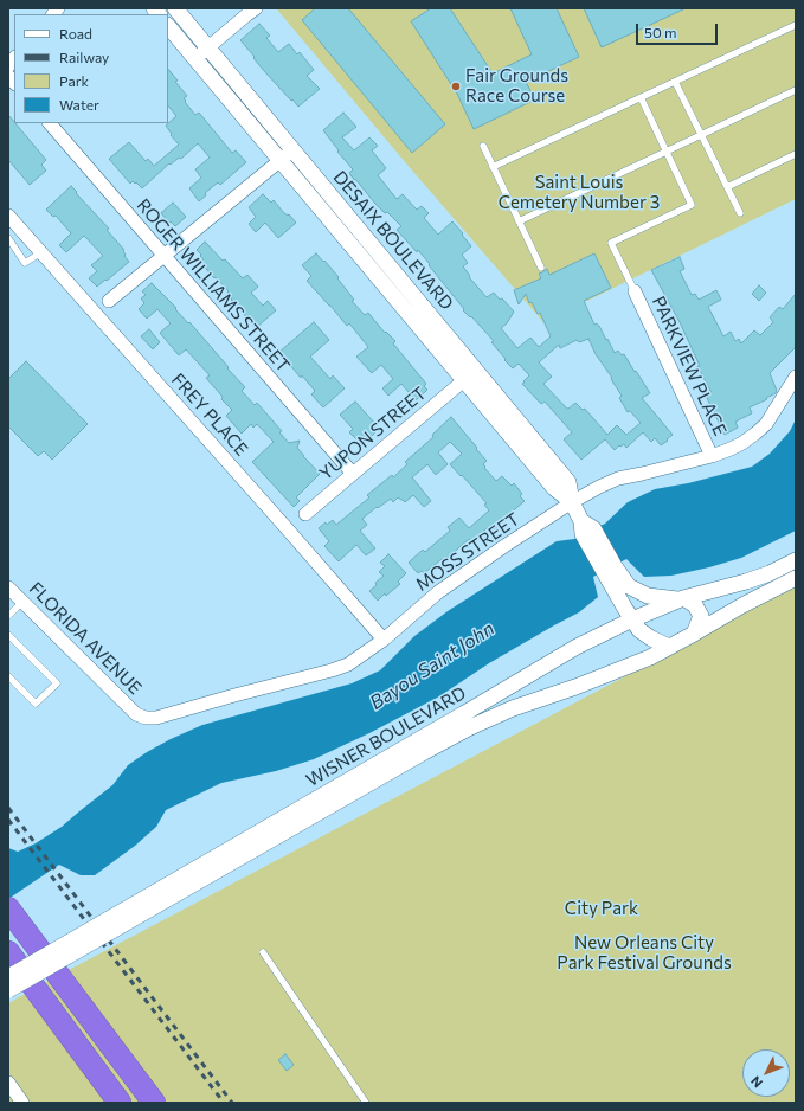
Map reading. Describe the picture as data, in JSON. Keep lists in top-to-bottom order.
{
  "streets": {
    "street": [
      "DESAIX BOULEVARD",
      "ROGER WILLIAMS STREET",
      "PARKVIEW PLACE",
      "FREY PLACE",
      "YUPON STREET",
      "MOSS STREET",
      "FLORIDA AVENUE",
      "WISNER BOULEVARD"
    ]
  },
  "crossings": [
    ["DESAIX BOULEVARD", "YUPON STREET"],
    ["DESAIX BOULEVARD", "MOSS STREET"],
    ["DESAIX BOULEVARD", "WISNER BOULEVARD"],
    ["ROGER WILLIAMS STREET", "YUPON STREET"],
    ["PARKVIEW PLACE", "MOSS STREET"],
    ["FREY PLACE", "MOSS STREET"],
    ["MOSS STREET", "FLORIDA AVENUE"]
  ],
  "water": ["Bayou Saint John"],
  "parks": ["Saint Louis Cemetery Number 3", "City Park", "New Orleans City Park Festival Grounds"],
  "places": ["Fair Grounds Race Course"],
  "legend": [
    "Road",
    "Railway",
    "Park",
    "Water"
  ],
  "scale_bar": "50 m",
  "north": "bottom left"
}
